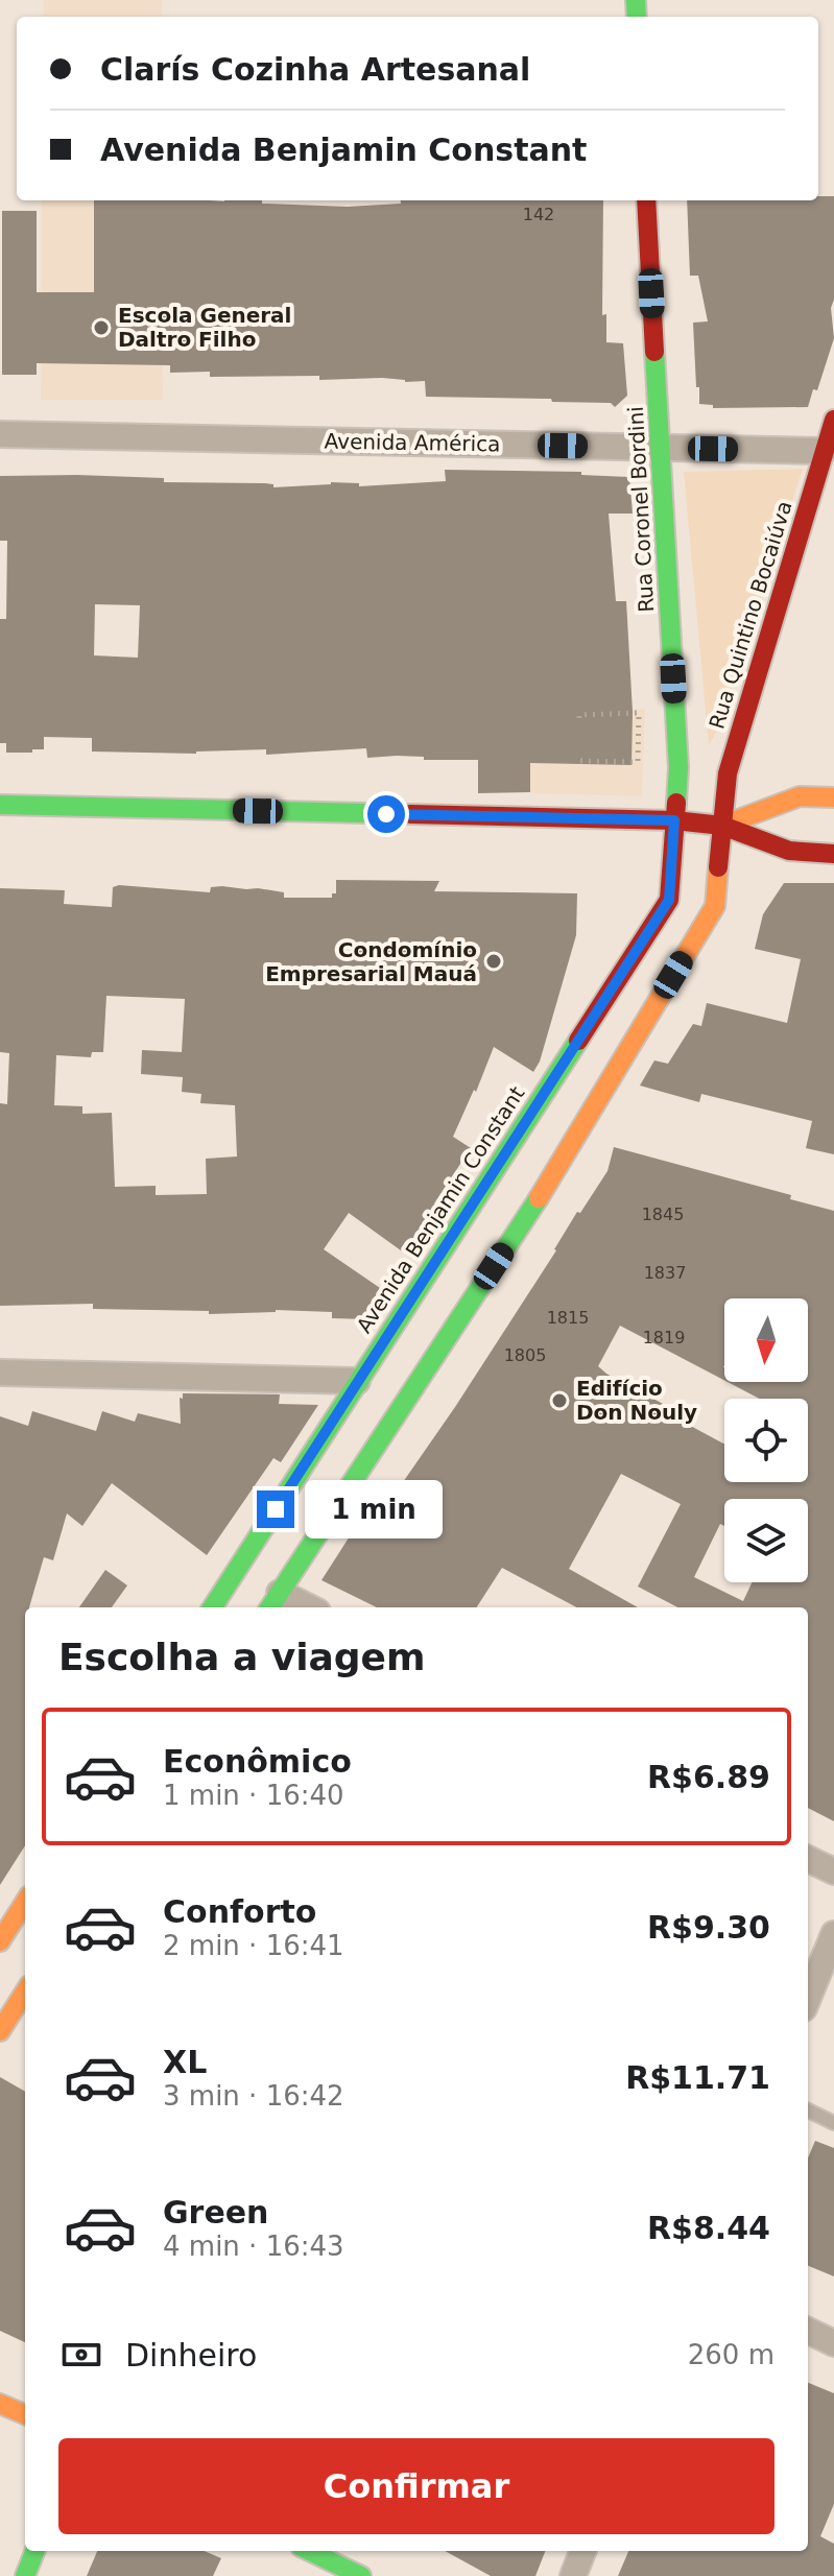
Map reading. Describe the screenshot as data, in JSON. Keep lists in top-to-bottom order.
{
  "streets": {
    "main road": ["Rua Coronel Bordini", "Rua Quintino Bocaiúva", "Avenida Benjamin Constant"],
    "street": ["Avenida América"]
  },
  "crossings": [
    ["Avenida América", "Rua Coronel Bordini"],
    ["Avenida América", "Rua Quintino Bocaiúva"],
    ["Rua Coronel Bordini", "Avenida Benjamin Constant"]
  ],
  "places": ["Escola General Daltro Filho", "Condomínio Empresarial Mauá", "Edifício Don Nouly"],
  "house_numbers": [
    "142",
    "1845",
    "1837",
    "1815",
    "1819",
    "1805"
  ],
  "north": "bottom",
  "page": {
    "banner": ["Clarís Cozinha Artesanal", "Avenida Benjamin Constant"],
    "bubble": "1 min",
    "heading": "Escolha a viagem",
    "list": [
      {
        "name": "Econômico",
        "note": "1 min · 16:40",
        "value": "R$6.89"
      },
      {
        "name": "Conforto",
        "note": "2 min · 16:41",
        "value": "R$9.30"
      },
      {
        "name": "XL",
        "note": "3 min · 16:42",
        "value": "R$11.71"
      },
      {
        "name": "Green",
        "note": "4 min · 16:43",
        "value": "R$8.44"
      }
    ],
    "pay": ["Dinheiro", "260 m"],
    "buttons": "Confirmar"
  }
}
